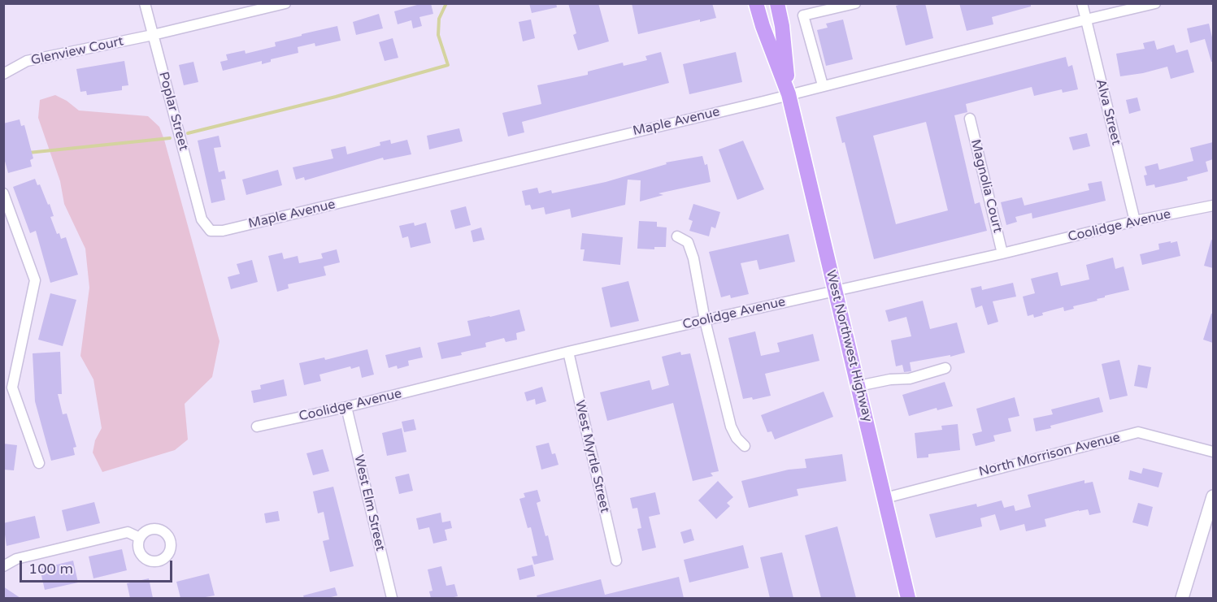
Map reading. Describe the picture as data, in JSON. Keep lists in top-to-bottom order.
{
  "streets": {
    "main road": ["West Northwest Highway"],
    "street": [
      "Glenview Court",
      "Poplar Street",
      "Alva Street",
      "Maple Avenue",
      "Magnolia Court",
      "Coolidge Avenue",
      "North Morrison Avenue",
      "West Myrtle Street",
      "West Elm Street"
    ]
  },
  "crossings": [
    ["Glenview Court", "Poplar Street"],
    ["Poplar Street", "Maple Avenue"],
    ["Alva Street", "Maple Avenue"],
    ["Alva Street", "Coolidge Avenue"],
    ["Maple Avenue", "West Northwest Highway"],
    ["Magnolia Court", "Coolidge Avenue"],
    ["Coolidge Avenue", "West Northwest Highway"],
    ["Coolidge Avenue", "West Myrtle Street"],
    ["Coolidge Avenue", "West Elm Street"],
    ["West Northwest Highway", "North Morrison Avenue"]
  ],
  "scale_bar": "100 m"
}
